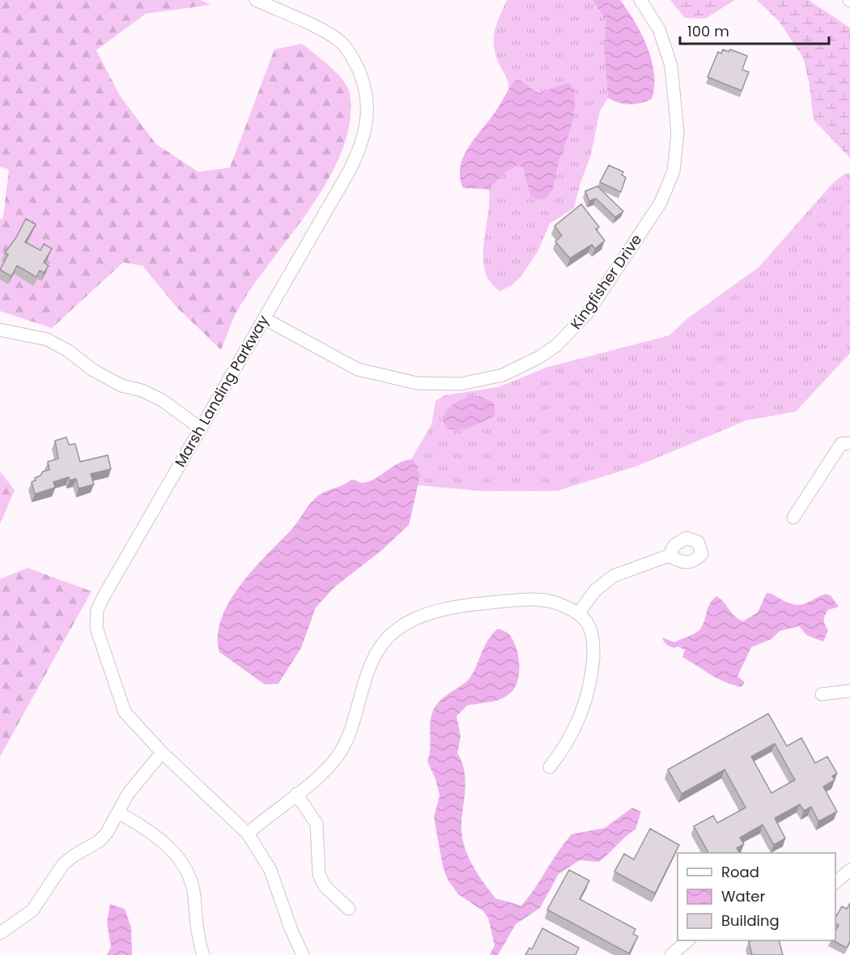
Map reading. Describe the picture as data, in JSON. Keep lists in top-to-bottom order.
{
  "streets": {
    "street": ["Kingfisher Drive", "Marsh Landing Parkway"]
  },
  "crossings": [
    ["Kingfisher Drive", "Marsh Landing Parkway"]
  ],
  "legend": ["Road", "Water", "Building"],
  "scale_bar": "100 m"
}
